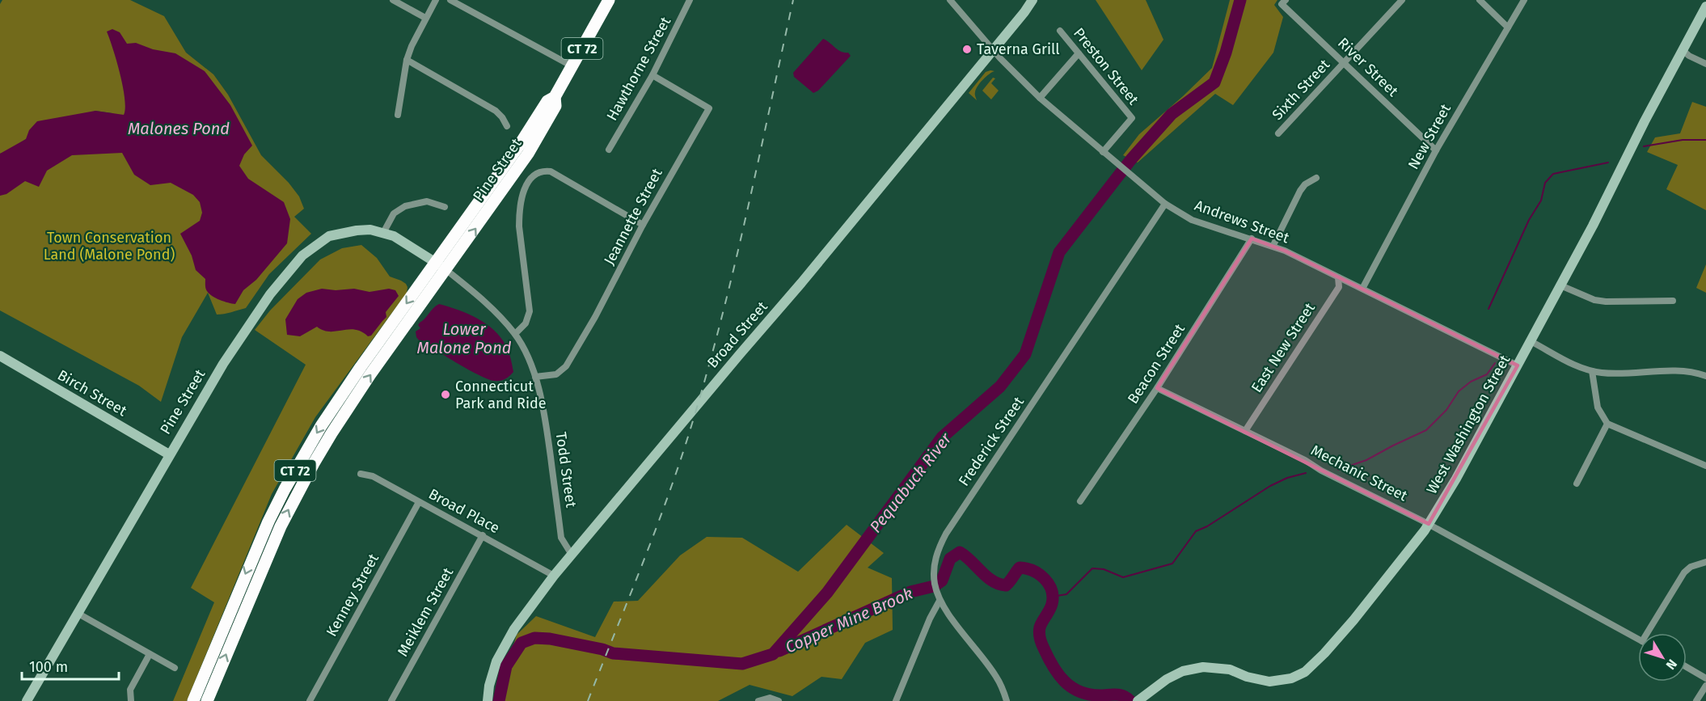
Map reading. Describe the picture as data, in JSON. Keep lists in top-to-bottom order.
{
  "streets": {
    "highway": ["CT 72", "Pine Street"],
    "main road": ["Broad Street", "Birch Street", "West Washington Street"],
    "street": [
      "Preston Street",
      "River Street",
      "Hawthorne Street",
      "Sixth Street",
      "New Street",
      "Jeannette Street",
      "Andrews Street",
      "East New Street",
      "Beacon Street",
      "Frederick Street",
      "Todd Street",
      "Mechanic Street",
      "Broad Place",
      "Kenney Street",
      "Meiklem Street"
    ]
  },
  "crossings": [
    ["CT 72", "Pine Street"],
    ["CT 72", "Todd Street"],
    ["Preston Street", "Andrews Street"],
    ["River Street", "Sixth Street"],
    ["River Street", "New Street"],
    ["Hawthorne Street", "Jeannette Street"],
    ["New Street", "Andrews Street"],
    ["Pine Street", "Birch Street"],
    ["Pine Street", "Todd Street"],
    ["Jeannette Street", "Todd Street"],
    ["Andrews Street", "Broad Street"],
    ["Andrews Street", "East New Street"],
    ["Andrews Street", "Beacon Street"],
    ["Andrews Street", "West Washington Street"],
    ["Andrews Street", "Frederick Street"],
    ["Broad Street", "Todd Street"],
    ["Broad Street", "Broad Place"],
    ["East New Street", "Mechanic Street"],
    ["Beacon Street", "Mechanic Street"],
    ["West Washington Street", "Mechanic Street"],
    ["Broad Place", "Kenney Street"],
    ["Broad Place", "Meiklem Street"]
  ],
  "water": [
    "Malones Pond",
    "Lower Malone Pond",
    "Pequabuck River",
    "Copper Mine Brook"
  ],
  "parks": ["Town Conservation Land (Malone Pond)"],
  "places": ["Taverna Grill", "Connecticut Park and Ride"],
  "scale_bar": "100 m",
  "north": "bottom right"
}
